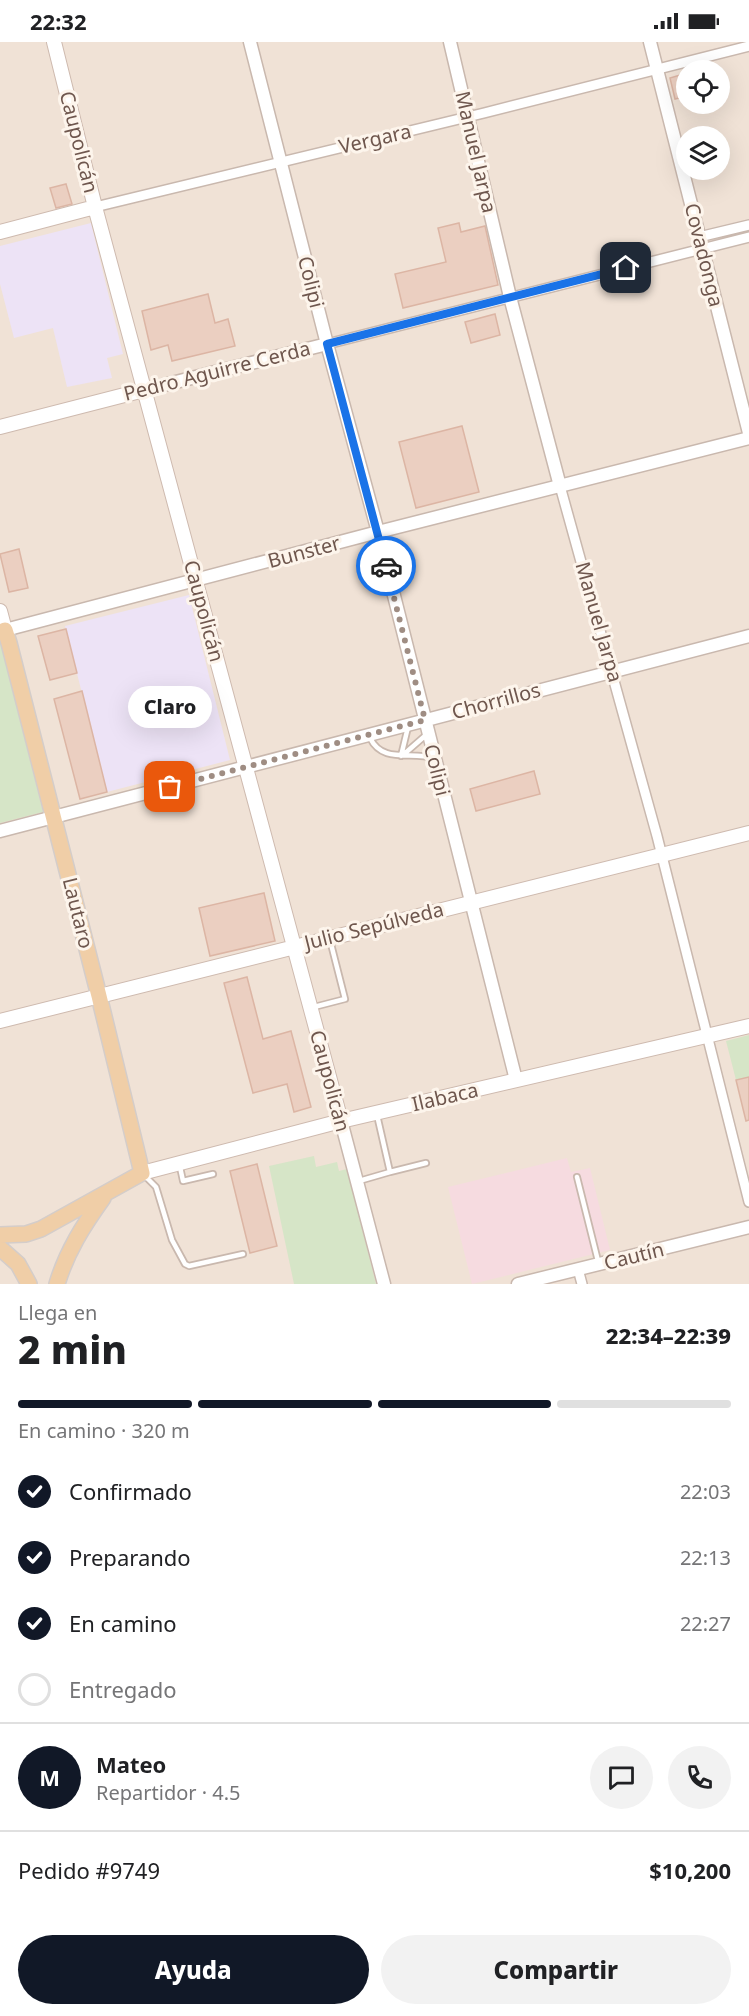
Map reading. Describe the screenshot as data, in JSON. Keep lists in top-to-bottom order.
{
  "streets": {
    "main road": [
      "Vergara",
      "Caupolicán",
      "Pedro Aguirre Cerda",
      "Lautaro",
      "Julio Sepúlveda",
      "Ilabaca"
    ],
    "street": [
      "Manuel Jarpa",
      "Covadonga",
      "Colipi",
      "Bunster",
      "Chorrillos",
      "Cautín"
    ]
  },
  "crossings": [
    ["Vergara", "Caupolicán"],
    ["Vergara", "Manuel Jarpa"],
    ["Vergara", "Covadonga"],
    ["Vergara", "Colipi"],
    ["Caupolicán", "Pedro Aguirre Cerda"],
    ["Caupolicán", "Bunster"],
    ["Caupolicán", "Chorrillos"],
    ["Caupolicán", "Julio Sepúlveda"],
    ["Caupolicán", "Ilabaca"],
    ["Manuel Jarpa", "Pedro Aguirre Cerda"],
    ["Manuel Jarpa", "Bunster"],
    ["Manuel Jarpa", "Chorrillos"],
    ["Manuel Jarpa", "Julio Sepúlveda"],
    ["Manuel Jarpa", "Ilabaca"],
    ["Covadonga", "Pedro Aguirre Cerda"],
    ["Colipi", "Pedro Aguirre Cerda"],
    ["Colipi", "Bunster"],
    ["Colipi", "Chorrillos"],
    ["Colipi", "Julio Sepúlveda"],
    ["Colipi", "Ilabaca"],
    ["Bunster", "Lautaro"],
    ["Chorrillos", "Lautaro"],
    ["Lautaro", "Julio Sepúlveda"],
    ["Lautaro", "Ilabaca"]
  ],
  "places": ["Claro"],
  "page": {
    "status": "22:32",
    "bubble": "Claro",
    "heading": ["2 min", "Llega en", "22:34–22:39"],
    "panel": [
      "Mateo",
      "Repartidor · 4.5",
      "Pedido #9749",
      "$10,200"
    ],
    "bar": "En camino · 320 m",
    "list": [
      ["Confirmado", "22:03"],
      ["Preparando", "22:13"],
      ["En camino", "22:27"],
      "Entregado"
    ],
    "round": "M",
    "buttons": ["Ayuda", "Compartir"]
  }
}
